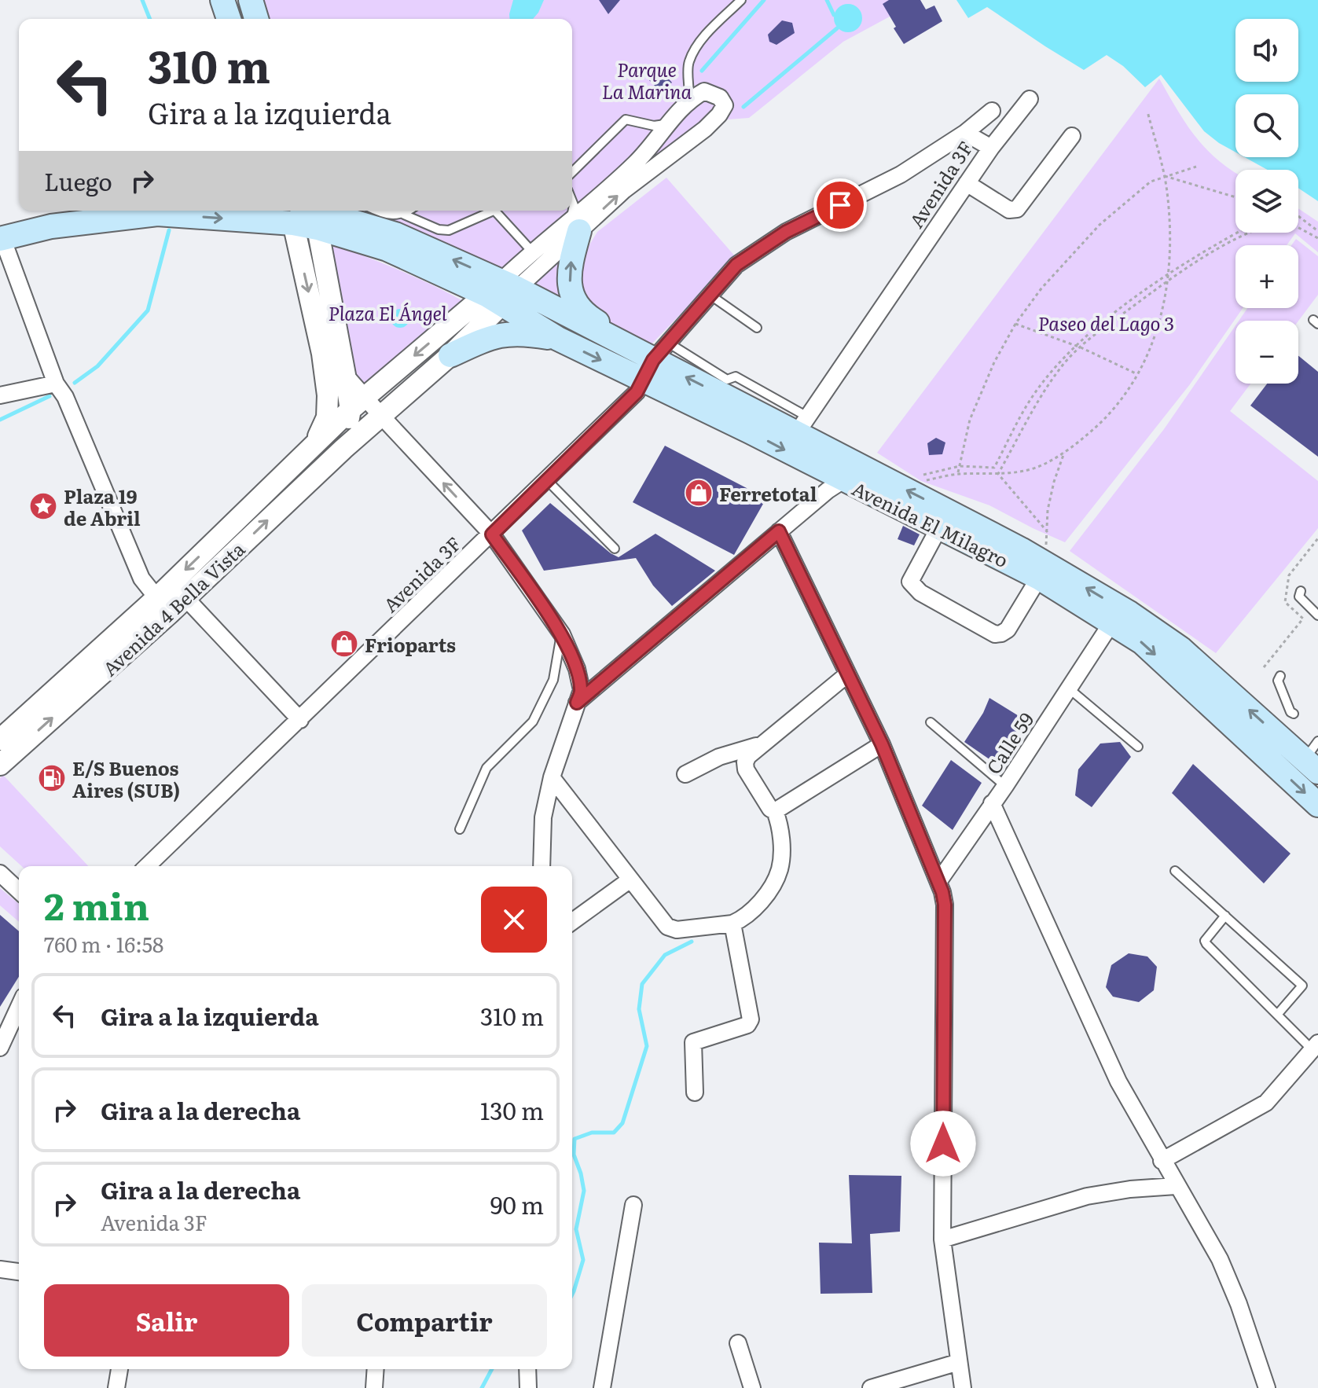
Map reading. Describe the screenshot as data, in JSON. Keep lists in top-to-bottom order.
{
  "streets": {
    "main road": ["Avenida El Milagro"],
    "street": ["Avenida 3F", "Avenida 4 Bella Vista", "Calle 59"]
  },
  "crossings": [
    ["Avenida 3F", "Avenida El Milagro"],
    ["Avenida El Milagro", "Avenida 4 Bella Vista"],
    ["Avenida El Milagro", "Calle 59"]
  ],
  "parks": ["Parque La Marina", "Plaza El Ángel", "Paseo del Lago 3"],
  "places": {
    "shop": ["Ferretotal", "Frioparts"],
    "place": ["Plaza 19 de Abril"],
    "fuel station": ["E/S Buenos Aires (SUB)"]
  },
  "page": {
    "map_buttons": ["+", "−"],
    "turn": ["310 m", "Gira a la izquierda"],
    "then": "Luego",
    "heading": ["2 min", "760 m · 16:58"],
    "list": [
      {
        "name": "Gira a la izquierda",
        "value": "310 m"
      },
      {
        "name": "Gira a la derecha",
        "value": "130 m"
      },
      {
        "name": "Gira a la derecha",
        "note": "Avenida 3F",
        "value": "90 m"
      }
    ],
    "buttons": ["Salir", "Compartir"]
  }
}
